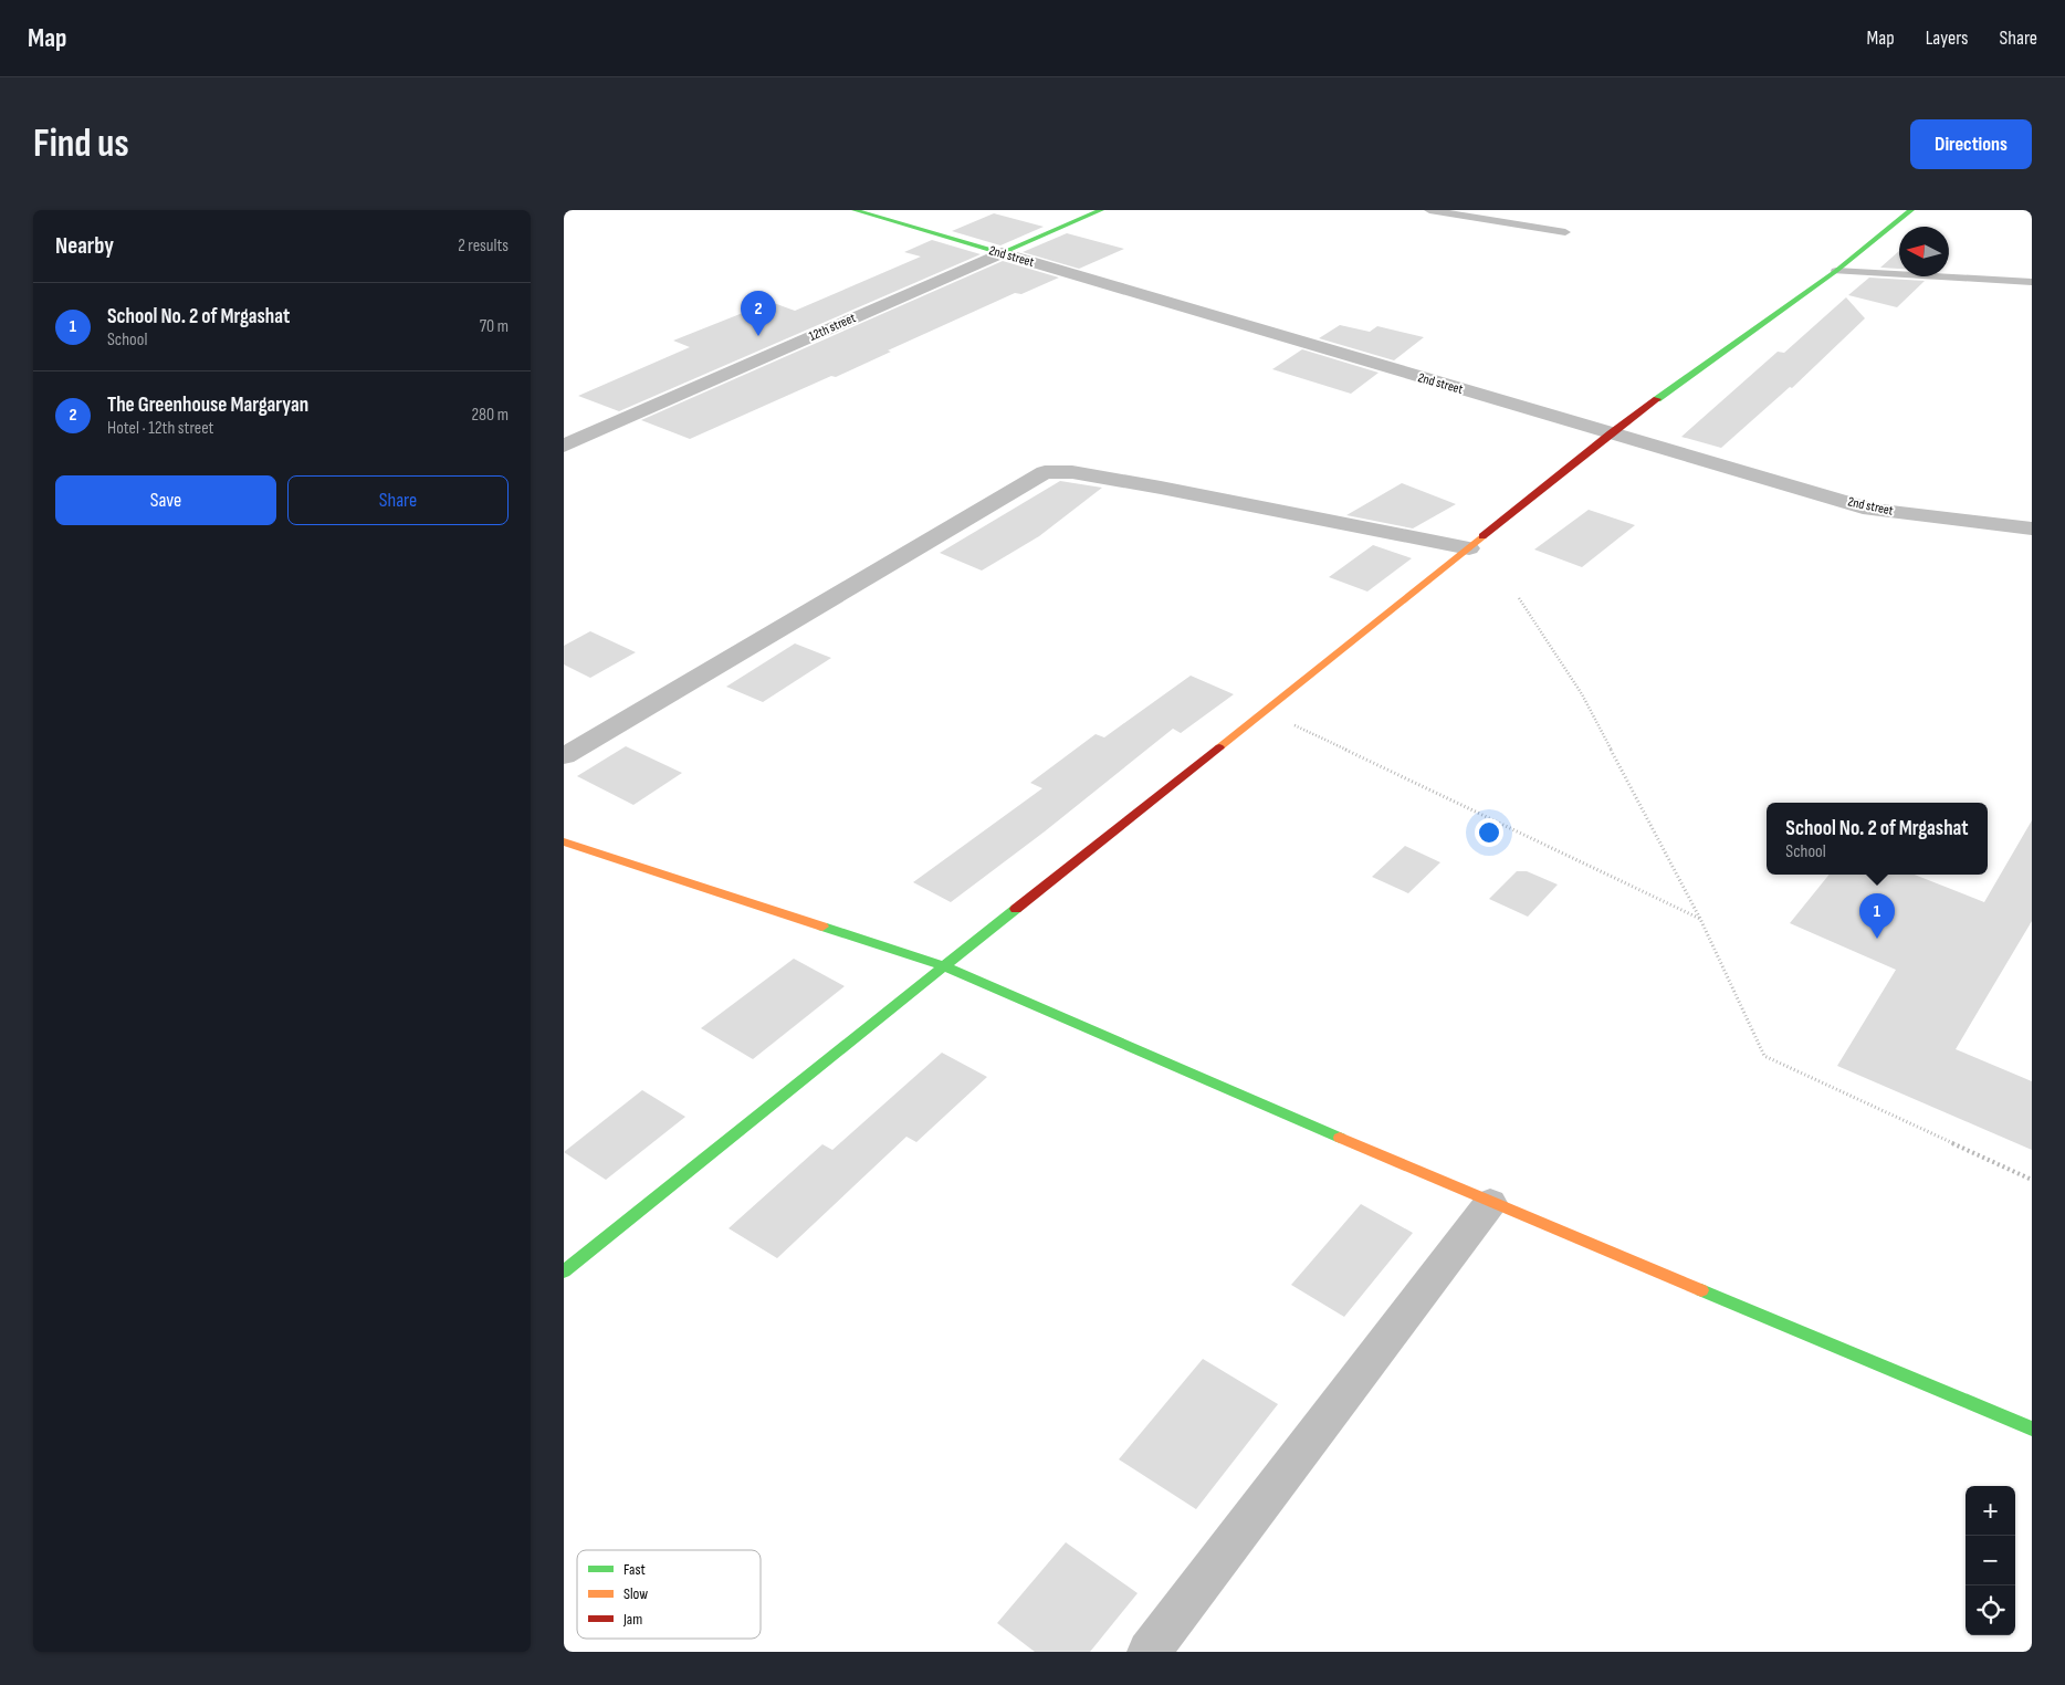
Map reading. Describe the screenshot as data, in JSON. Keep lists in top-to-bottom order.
{
  "streets": {
    "street": ["2nd street", "12th street"]
  },
  "crossings": [
    ["2nd street", "12th street"]
  ],
  "legend": ["Fast", "Slow", "Jam"],
  "north": "left",
  "page": {
    "header": "Map",
    "nav": ["Map", "Layers", "Share"],
    "buttons": [
      "Directions",
      ["Save", "Share"]
    ],
    "title": "Find us",
    "heading": ["Nearby", "2 results"],
    "list": [
      {
        "mark": "1",
        "name": "School No. 2 of Mrgashat",
        "note": "School",
        "value": "70 m"
      },
      {
        "mark": "2",
        "name": "The Greenhouse Margaryan",
        "note": "Hotel · 12th street",
        "value": "280 m"
      }
    ],
    "pins": ["2", "1"],
    "popup": ["School No. 2 of Mrgashat", "School"],
    "map_buttons": ["+", "−"]
  }
}
